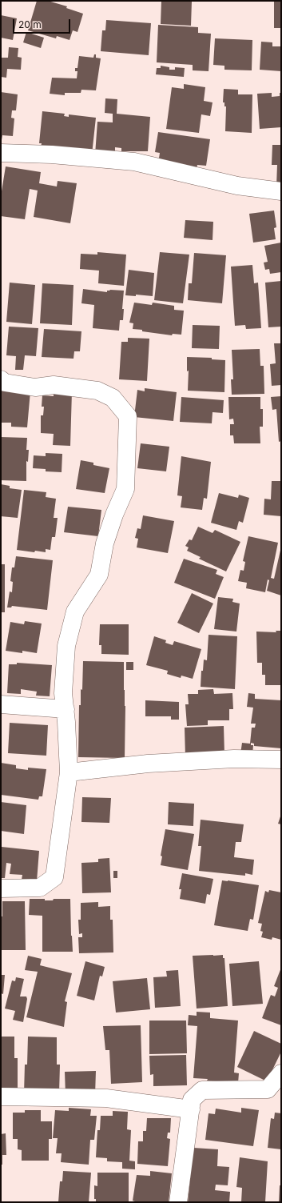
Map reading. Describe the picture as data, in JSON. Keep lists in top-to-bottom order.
{
  "scale_bar": "20 m"
}
